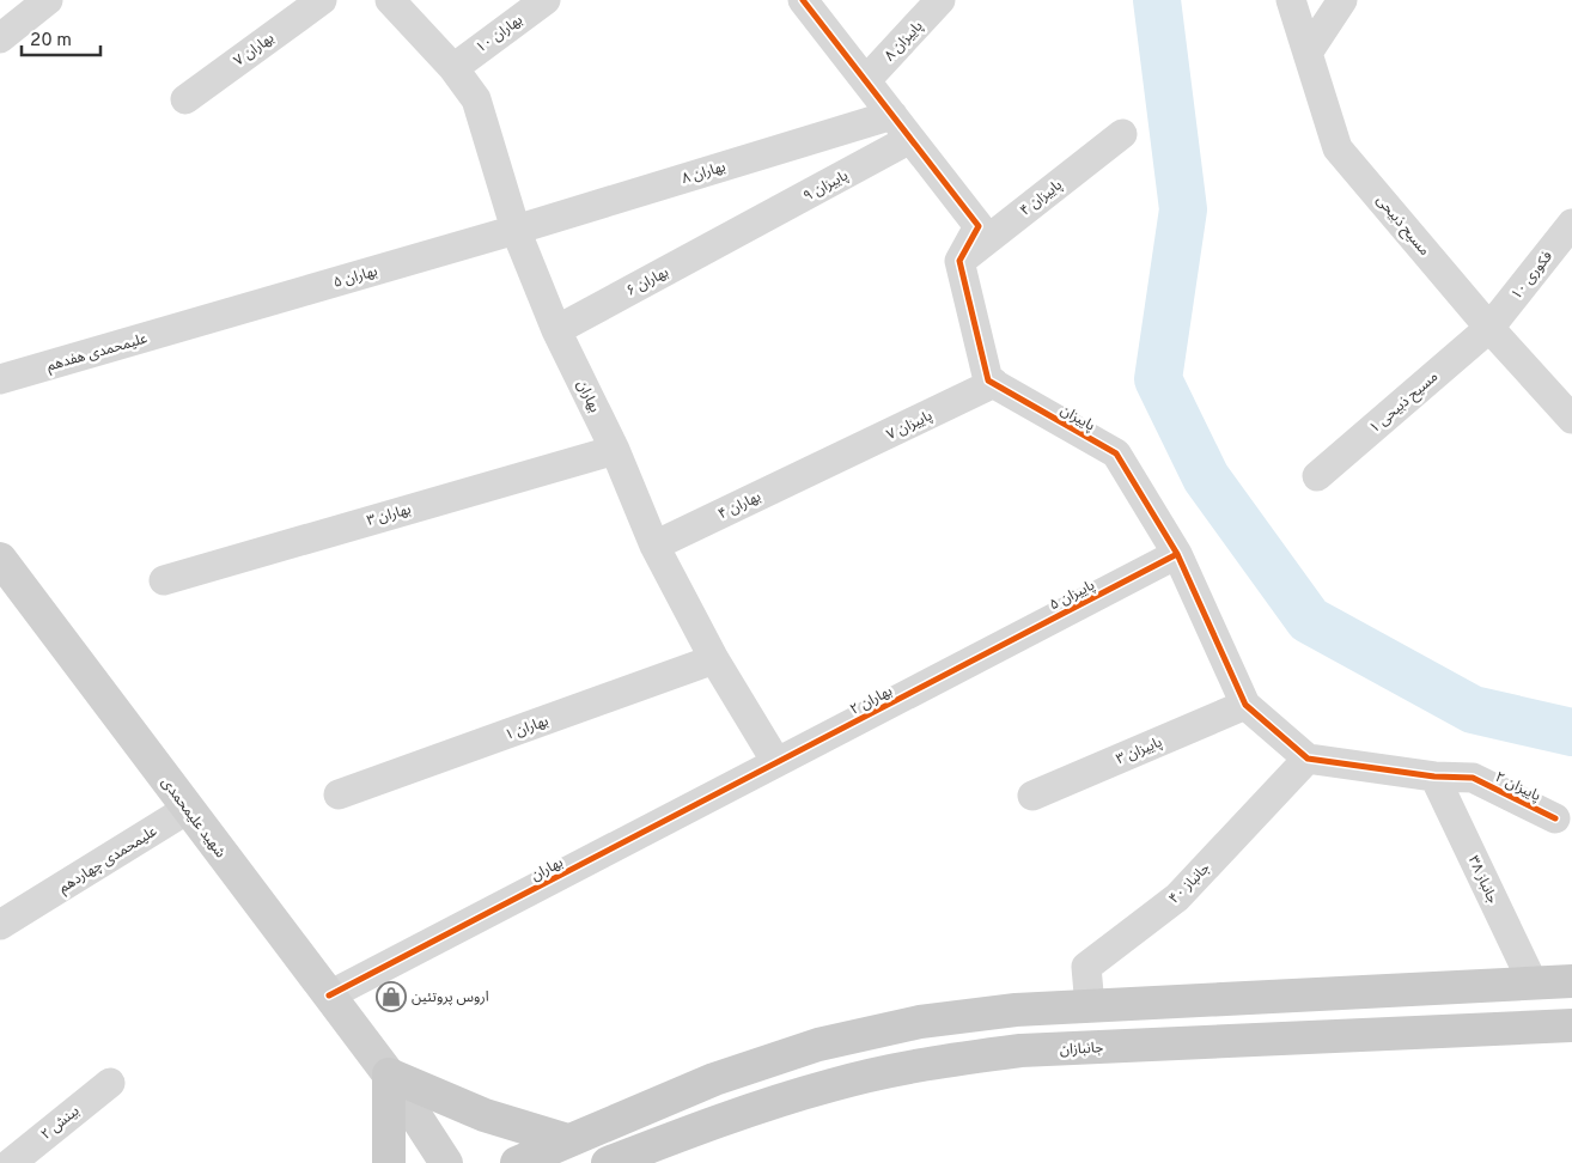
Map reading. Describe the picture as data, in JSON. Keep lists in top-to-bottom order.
{
  "streets": {
    "main road": ["شهید علیمحمدی", "جانبازان"],
    "street": [
      "۱۰ بهاران",
      "۸ پاییزان",
      "۷ بهاران",
      "۸ بهاران",
      "۹ پاییزان",
      "۴ پاییزان",
      "مسیح ذبیحی",
      "فکوری ۱۰",
      "۵ بهاران",
      "۶ بهاران",
      "علیمحمدی هفدهم",
      "بهاران",
      "۱ مسیح ذبیحی",
      "پاییزان",
      "۷ پاییزان",
      "۴ بهاران",
      "۳ بهاران",
      "۵ پاییزان",
      "۲ بهاران",
      "۱ بهاران",
      "پاییزان ۳",
      "۲ پاییزان",
      "علیمحمدی چهاردهم",
      "۳۸ جانباز",
      "جانباز ۴۰",
      "۲ بینش"
    ]
  },
  "crossings": [
    ["۱۰ بهاران", "بهاران"],
    ["۸ بهاران", "۹ پاییزان"],
    ["۸ بهاران", "۵ بهاران"],
    ["۸ بهاران", "بهاران"],
    ["۹ پاییزان", "۶ بهاران"],
    ["مسیح ذبیحی", "فکوری ۱۰"],
    ["مسیح ذبیحی", "۱ مسیح ذبیحی"],
    ["فکوری ۱۰", "۱ مسیح ذبیحی"],
    ["۵ بهاران", "علیمحمدی هفدهم"],
    ["۵ بهاران", "بهاران"],
    ["۶ بهاران", "بهاران"],
    ["بهاران", "۴ بهاران"],
    ["بهاران", "۳ بهاران"],
    ["بهاران", "۲ بهاران"],
    ["بهاران", "۱ بهاران"],
    ["بهاران", "شهید علیمحمدی"],
    ["پاییزان", "۷ پاییزان"],
    ["پاییزان", "۵ پاییزان"],
    ["پاییزان", "پاییزان ۳"],
    ["پاییزان", "جانباز ۴۰"],
    ["۷ پاییزان", "۴ بهاران"],
    ["۵ پاییزان", "۲ بهاران"],
    ["۲ پاییزان", "۳۸ جانباز"],
    ["شهید علیمحمدی", "علیمحمدی چهاردهم"]
  ],
  "places": {
    "shop": ["اروس پروتئین"]
  },
  "scale_bar": "20 m"
}
